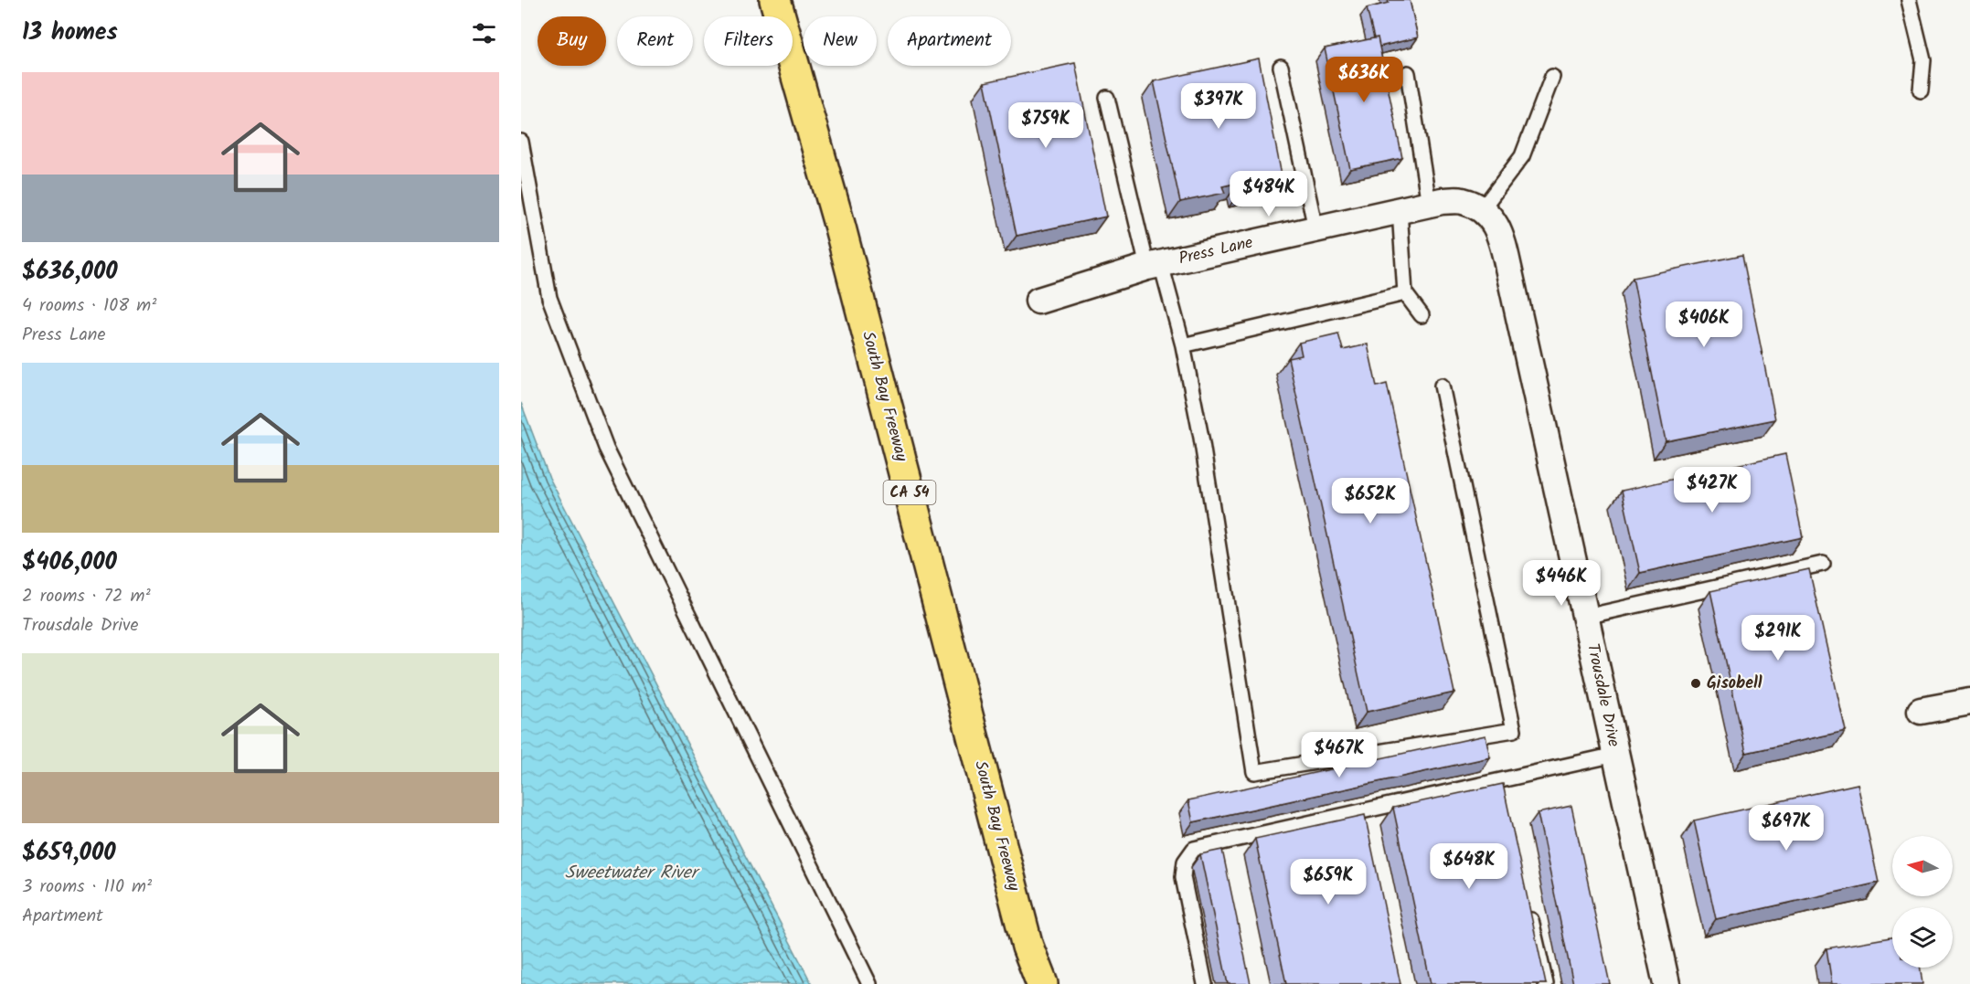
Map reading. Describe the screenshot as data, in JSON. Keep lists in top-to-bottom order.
{
  "streets": {
    "highway": ["South Bay Freeway", "CA 54"],
    "street": ["Press Lane", "Trousdale Drive"]
  },
  "crossings": [
    ["Press Lane", "Trousdale Drive"]
  ],
  "water": ["Sweetwater River"],
  "places": ["Gisobell"],
  "north": "left",
  "page": {
    "heading": "13 homes",
    "chip": [
      "Buy",
      "Rent",
      "Filters",
      "New",
      "Apartment"
    ],
    "price": [
      "$636K",
      "$397K",
      "$759K",
      "$484K",
      "$406K",
      "$427K",
      "$652K",
      "$446K",
      "$291K",
      "$467K",
      "$697K",
      "$648K",
      "$659K"
    ],
    "list": [
      {
        "name": "$636,000",
        "note": "4 rooms · 108 m² · Press Lane"
      },
      {
        "name": "$406,000",
        "note": "2 rooms · 72 m² · Trousdale Drive"
      },
      {
        "name": "$659,000",
        "note": "3 rooms · 110 m² · Apartment"
      }
    ]
  }
}
